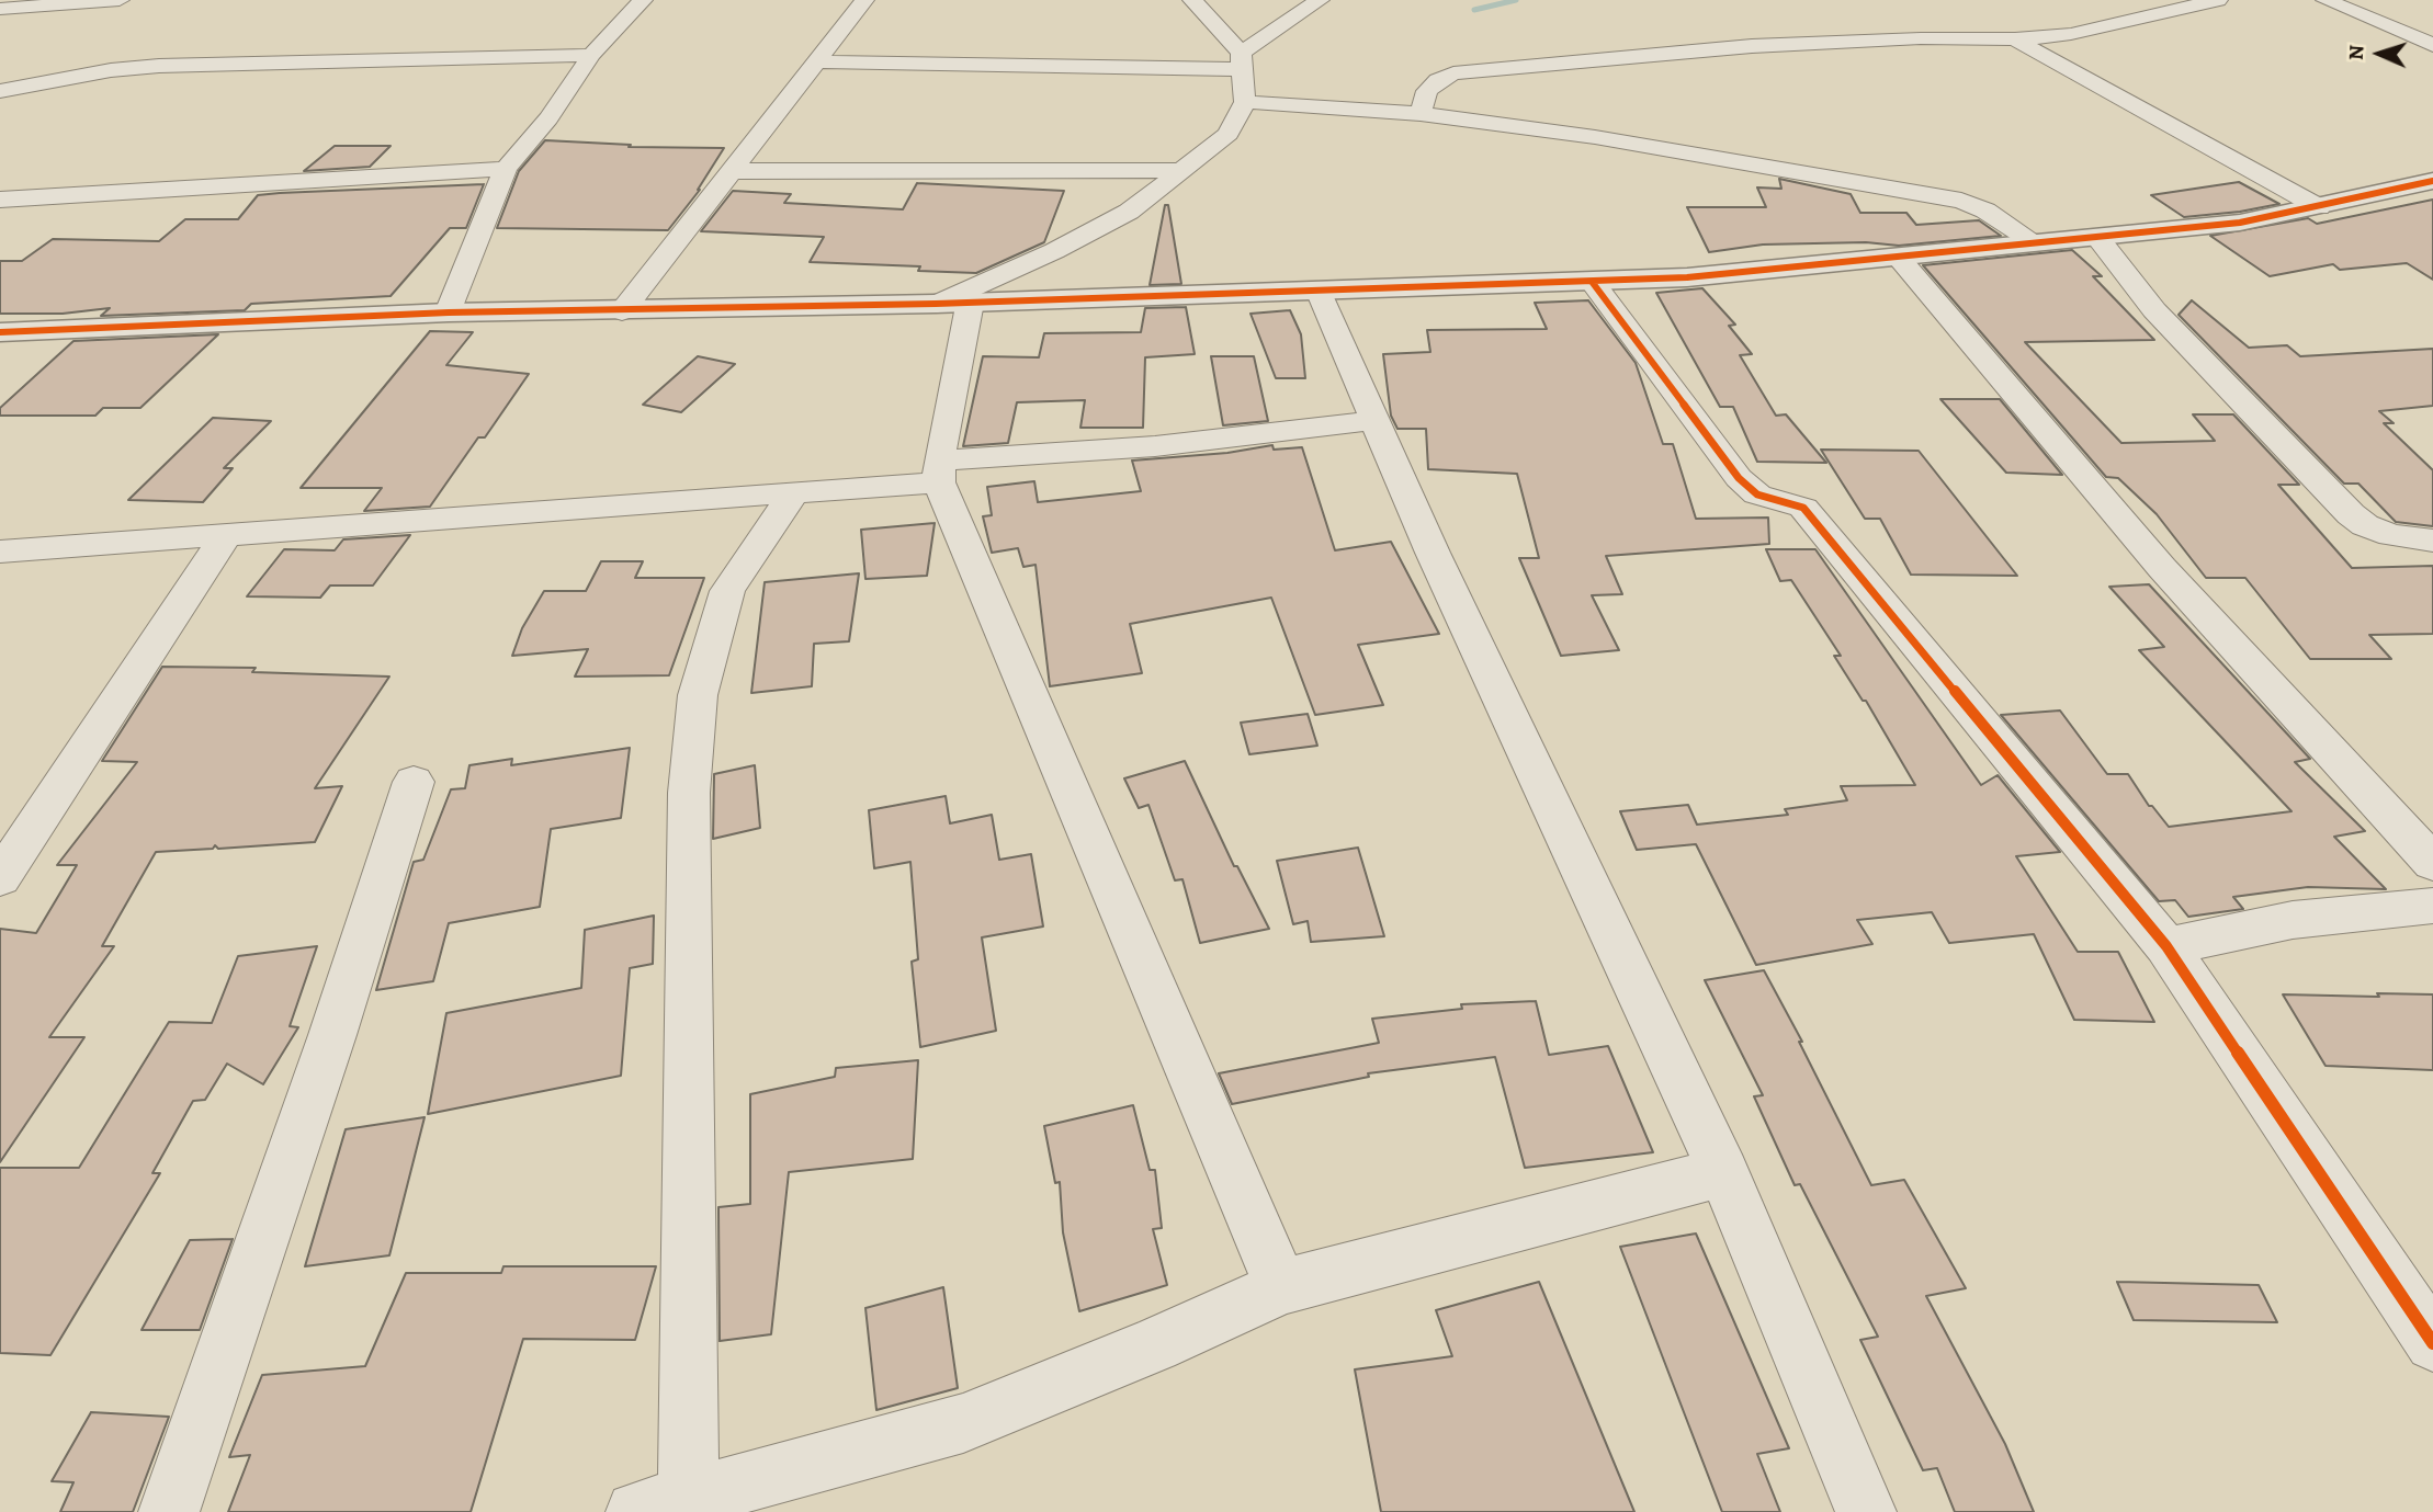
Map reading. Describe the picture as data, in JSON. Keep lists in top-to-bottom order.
{
  "north": "left"
}
